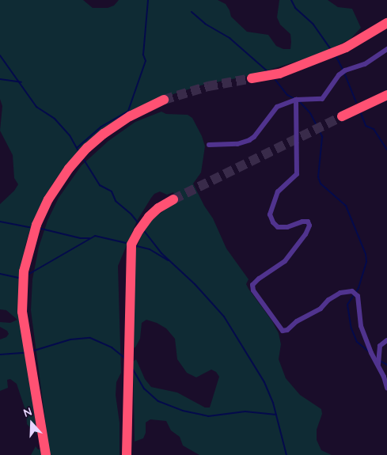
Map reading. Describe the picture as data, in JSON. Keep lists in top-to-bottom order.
{
  "north": "top"
}
